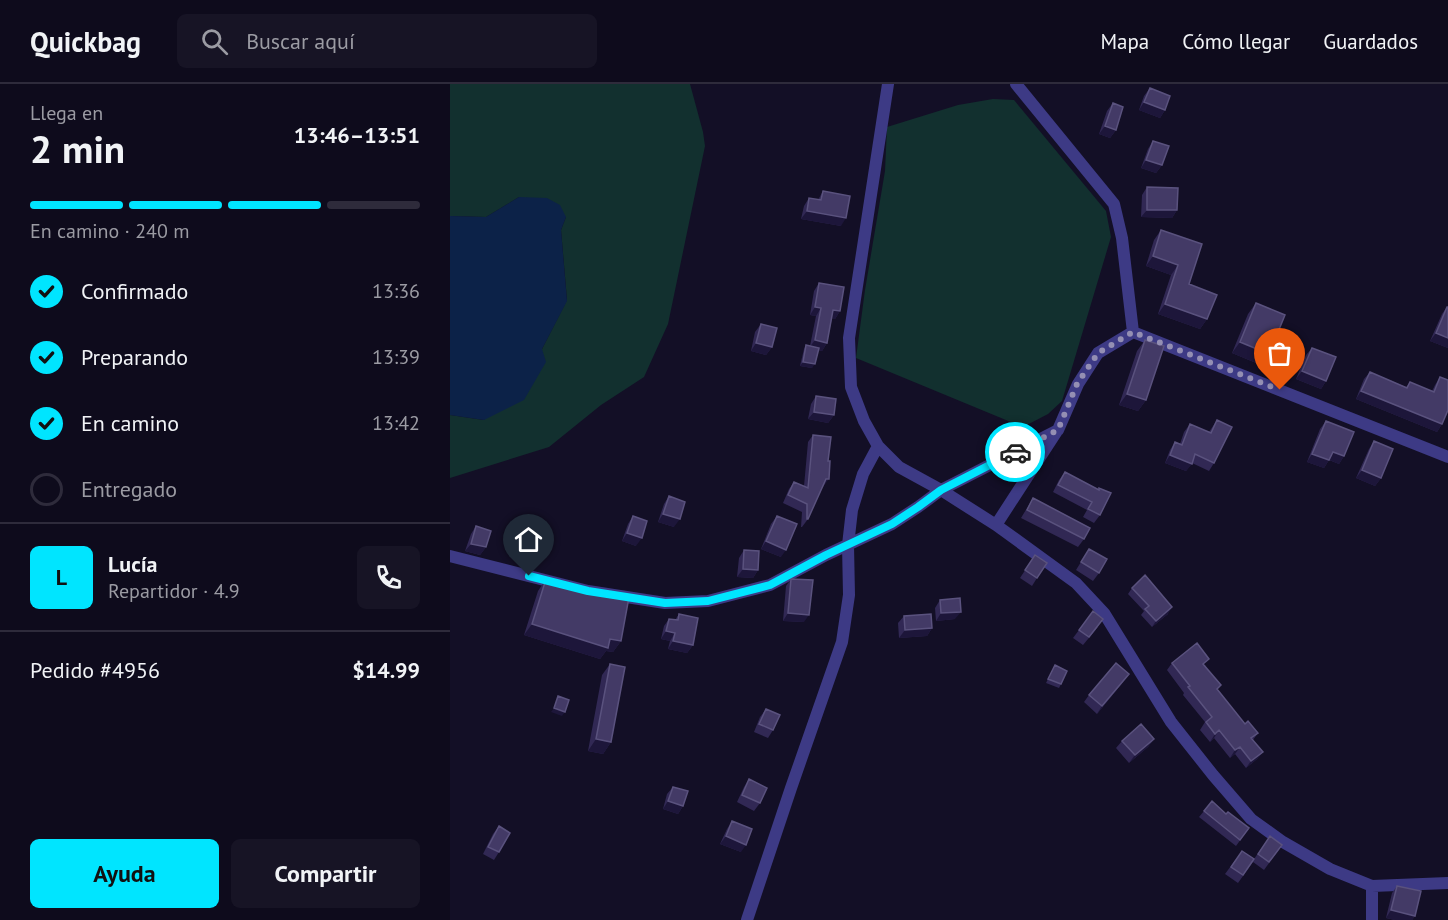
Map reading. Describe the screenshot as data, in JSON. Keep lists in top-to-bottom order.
{
  "page": {
    "header": "Quickbag",
    "search": "Buscar aquí",
    "nav": ["Mapa", "Cómo llegar", "Guardados"],
    "heading": ["2 min", "Llega en", "13:46–13:51"],
    "panel": [
      "Lucía",
      "Repartidor · 4.9",
      "Pedido #4956",
      "$14.99"
    ],
    "bar": "En camino · 240 m",
    "list": [
      ["Confirmado", "13:36"],
      ["Preparando", "13:39"],
      ["En camino", "13:42"],
      "Entregado"
    ],
    "round": "L",
    "buttons": ["Ayuda", "Compartir"]
  }
}
